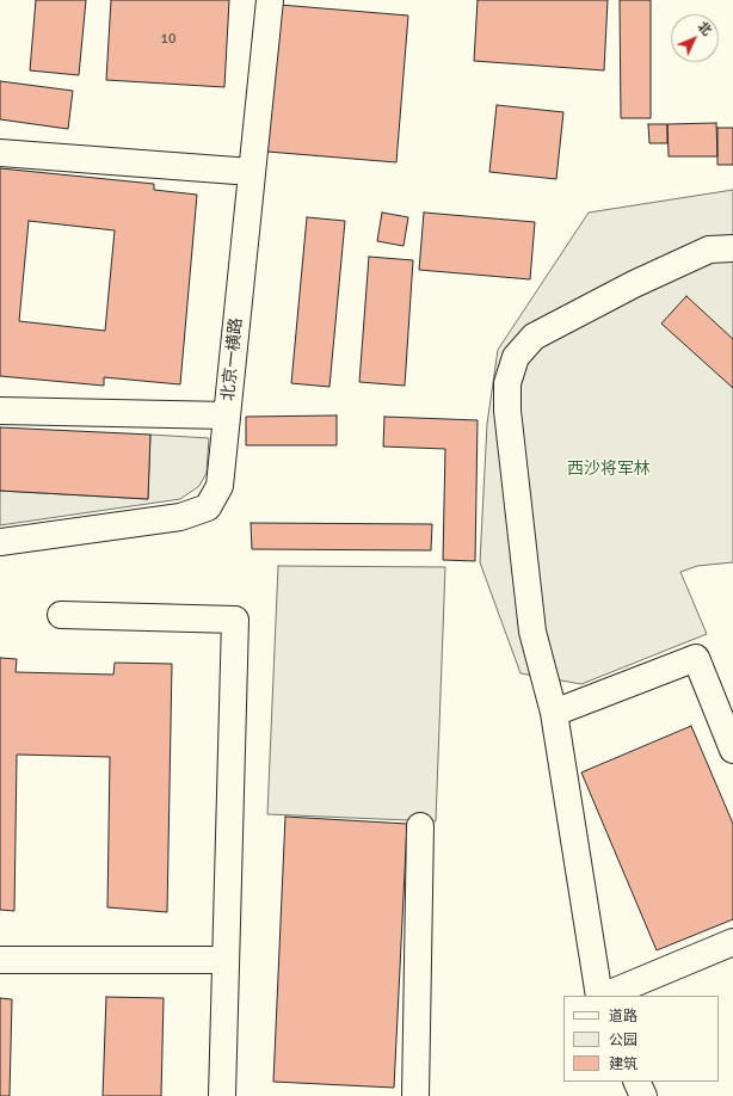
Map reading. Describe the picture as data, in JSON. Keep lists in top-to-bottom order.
{
  "streets": {
    "street": ["北京一横路"]
  },
  "parks": ["西沙将军林"],
  "house_numbers": ["10"],
  "legend": ["道路", "公园", "建筑"],
  "north": "top right"
}
